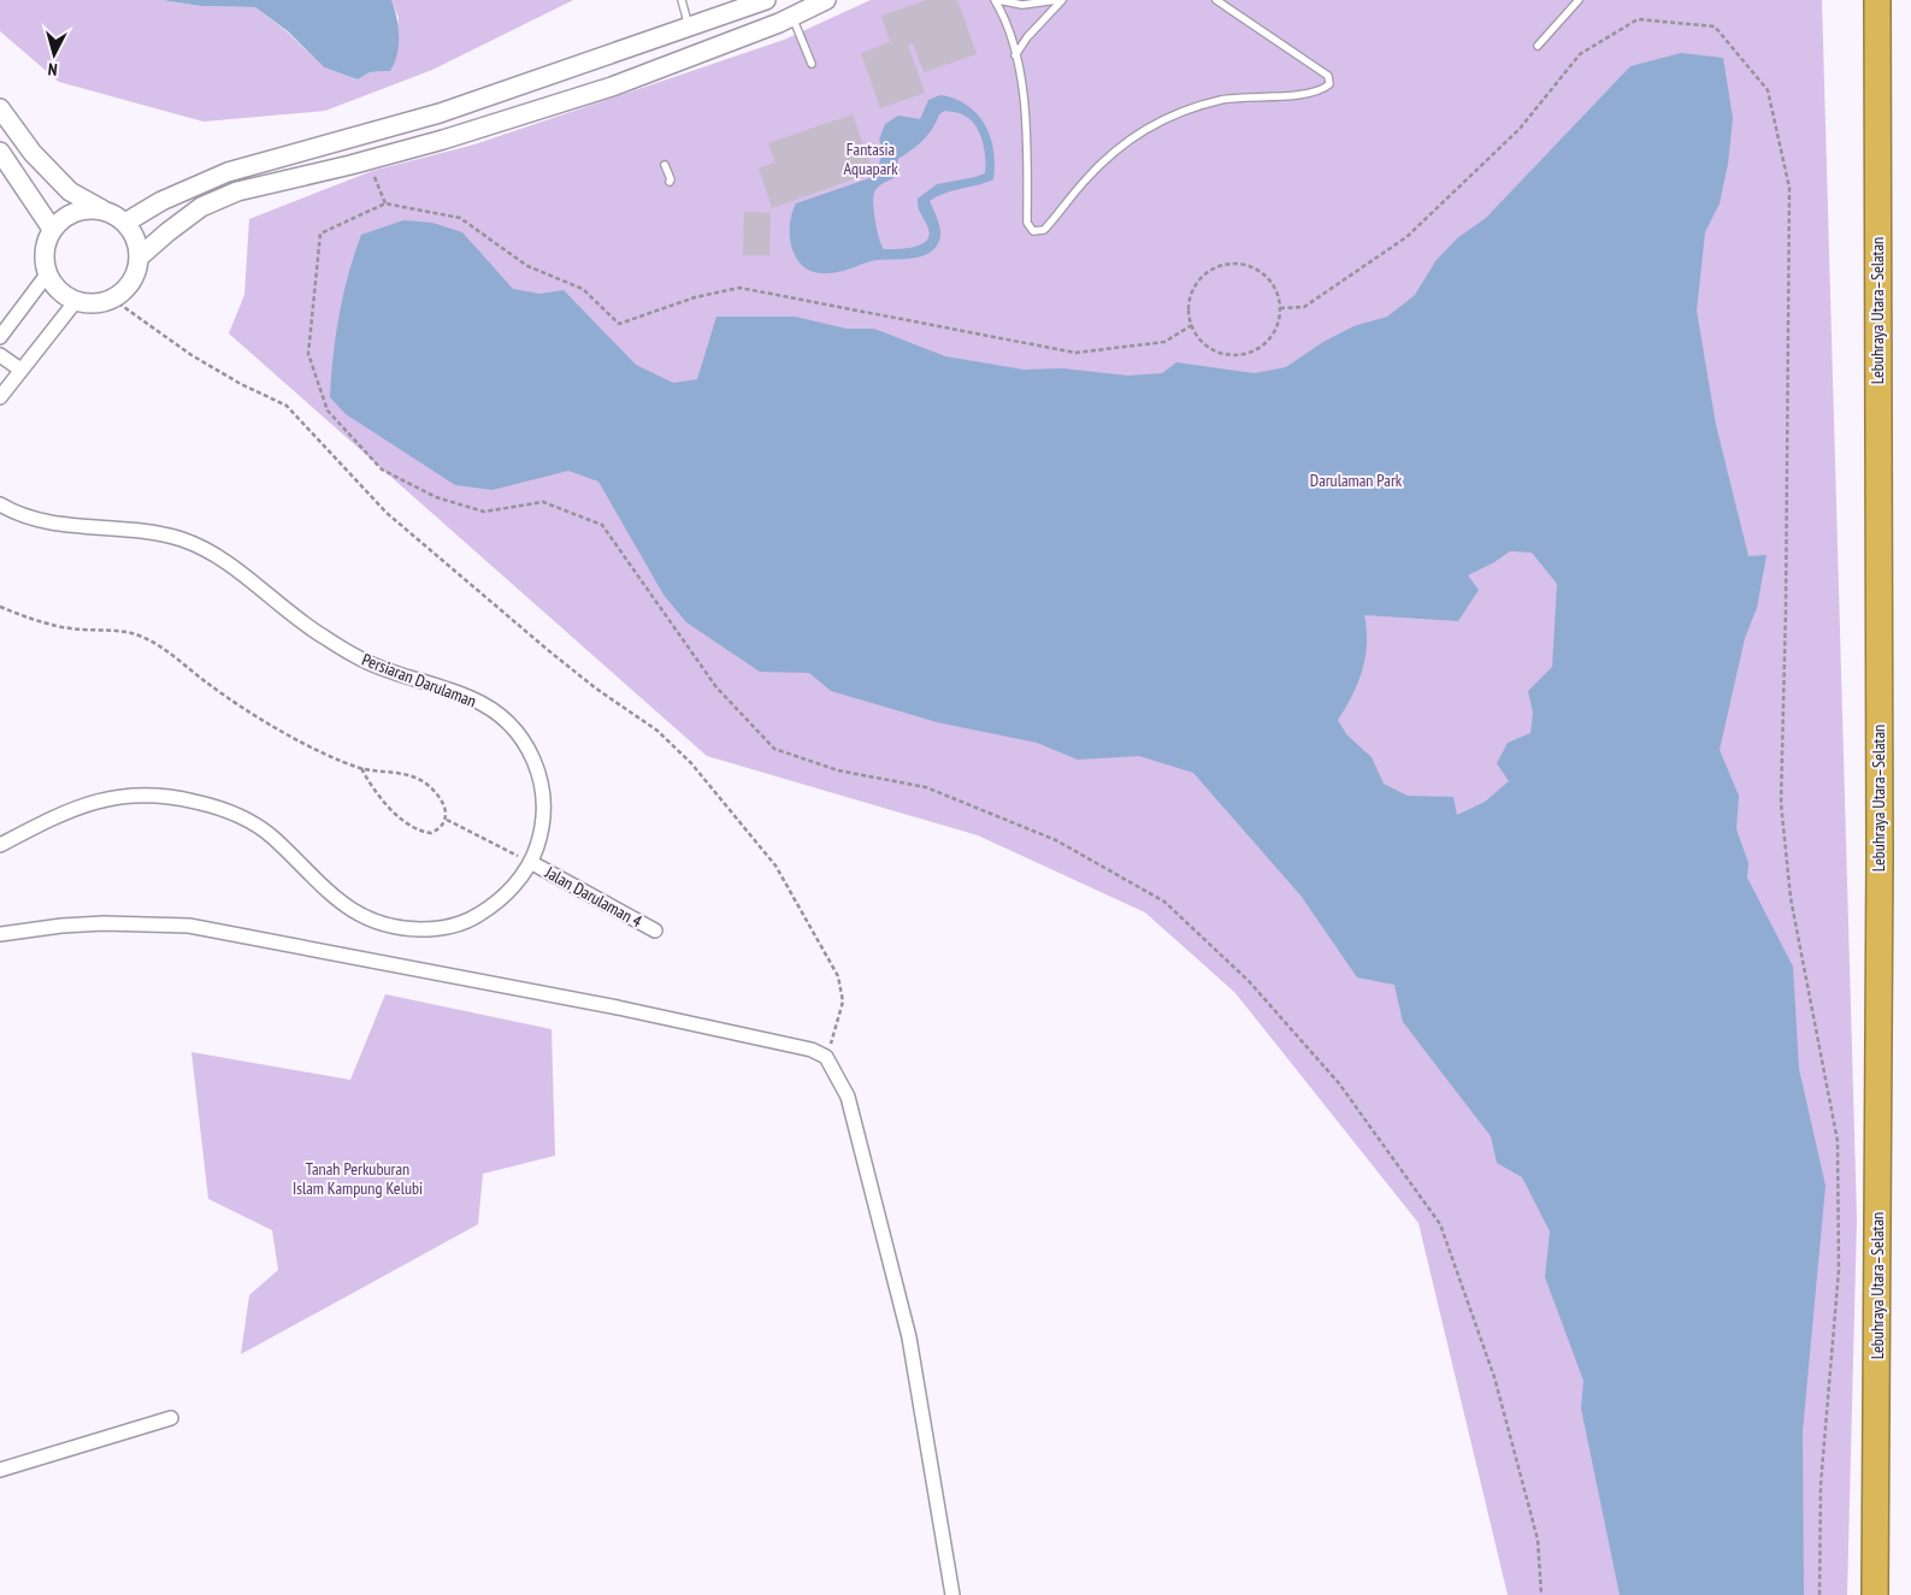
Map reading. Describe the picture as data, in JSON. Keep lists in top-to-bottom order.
{
  "streets": {
    "highway": ["Lebuhraya Utara–Selatan"],
    "street": ["Persiaran Darulaman", "Jalan Darulaman 4"]
  },
  "crossings": [
    ["Persiaran Darulaman", "Jalan Darulaman 4"]
  ],
  "parks": ["Fantasia Aquapark", "Darulaman Park", "Tanah Perkuburan Islam Kampung Kelubi"],
  "north": "bottom"
}
